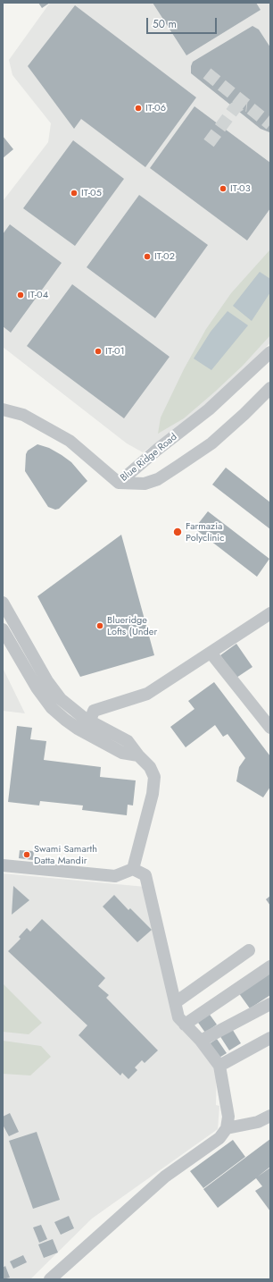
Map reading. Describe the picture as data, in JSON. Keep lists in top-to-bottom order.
{
  "streets": {
    "street": ["Blue Ridge Road"]
  },
  "places": [
    "IT-06",
    "IT-03",
    "IT-05",
    "IT-02",
    "IT-04",
    "IT-01",
    "Farmazia Polyclinic",
    "Blueridge Lofts (Under",
    "Swami Samarth Datta Mandir"
  ],
  "scale_bar": "50 m"
}
